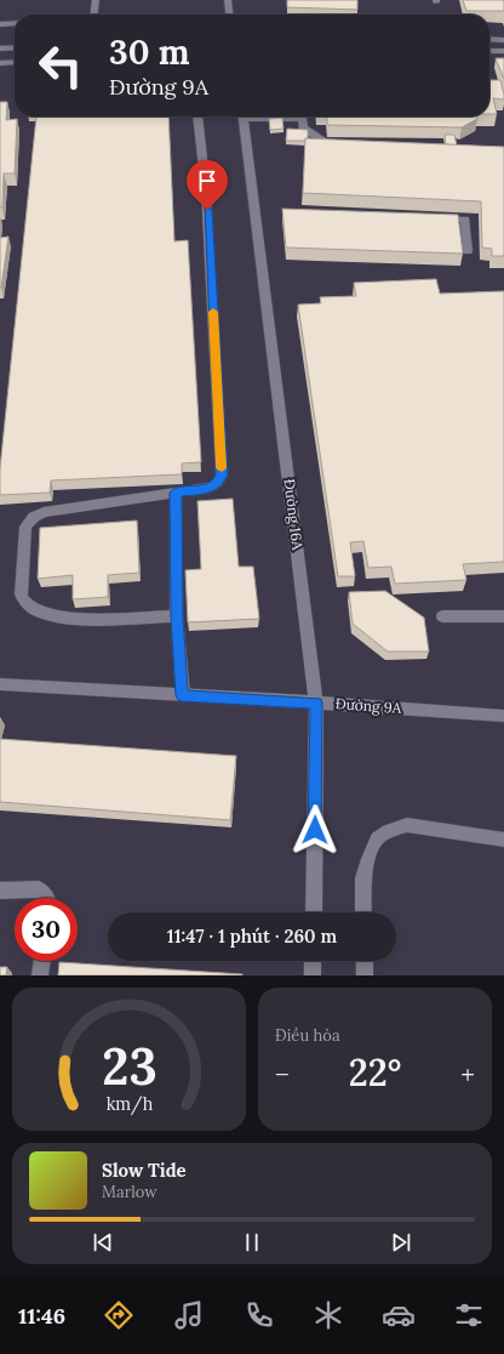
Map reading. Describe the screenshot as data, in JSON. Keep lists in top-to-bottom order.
{
  "streets": {
    "street": ["Đường 16A", "Đường 9A"]
  },
  "crossings": [
    ["Đường 16A", "Đường 9A"]
  ],
  "page": {
    "turn": ["30 m", "Đường 9A"],
    "limit": "30",
    "trip": "11:47 · 1 phút · 260 m",
    "tile": "Điều hòa",
    "heat": ["−", "22°", "+"],
    "song": ["Slow Tide", "Marlow"],
    "tabs": "11:46",
    "gauge": ["23", "km/h"]
  }
}
